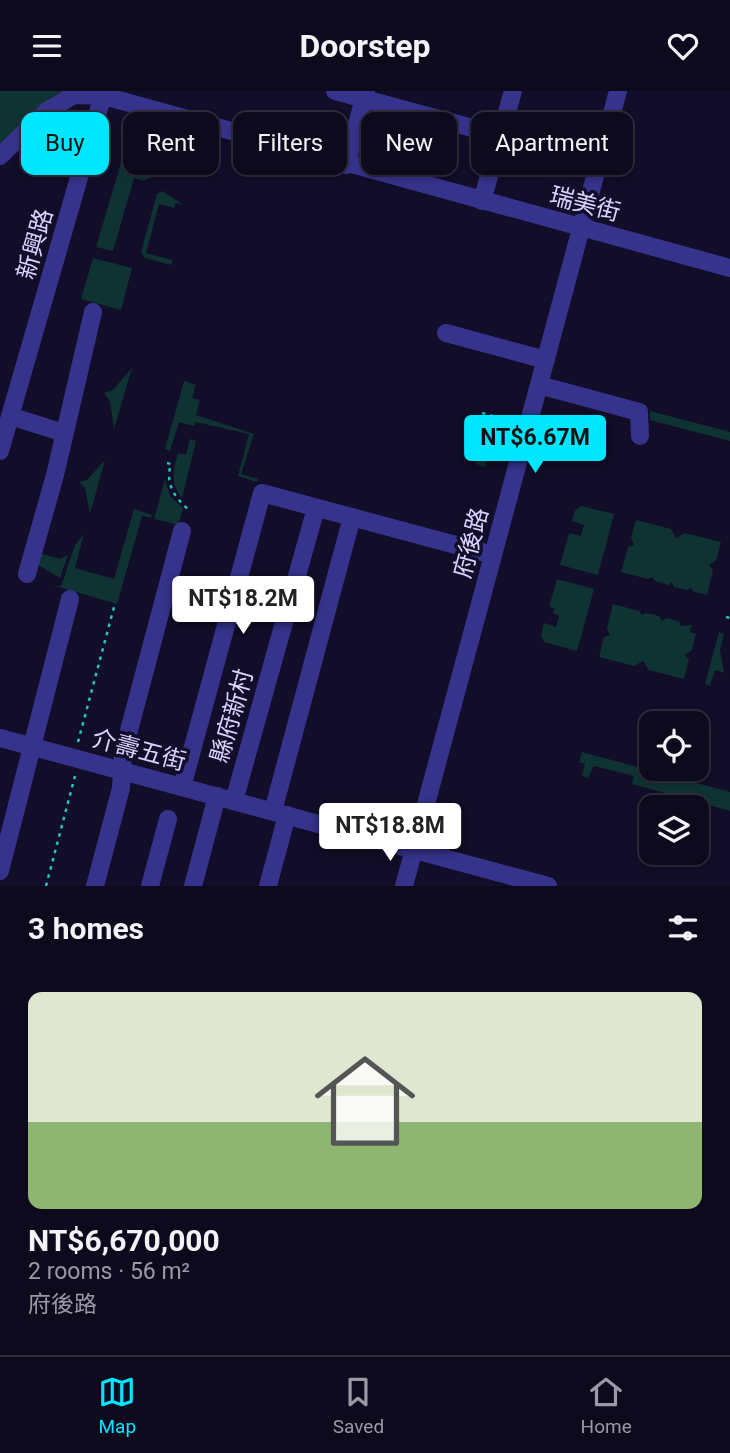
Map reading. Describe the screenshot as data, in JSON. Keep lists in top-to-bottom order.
{
  "streets": {
    "street": [
      "瑞美街",
      "新興路",
      "府後路",
      "縣府新村",
      "介壽五街"
    ]
  },
  "crossings": [
    ["瑞美街", "新興路"],
    ["瑞美街", "府後路"],
    ["府後路", "介壽五街"],
    ["縣府新村", "介壽五街"]
  ],
  "page": {
    "header": "Doorstep",
    "chip": [
      "Buy",
      "Rent",
      "Filters",
      "New",
      "Apartment"
    ],
    "price": ["NT$6.67M", "NT$18.2M", "NT$18.8M"],
    "heading": "3 homes",
    "list": [
      {
        "name": "NT$6,670,000",
        "note": "2 rooms · 56 m² · 府後路"
      }
    ],
    "tabs": ["Map", "Saved", "Home"]
  }
}
